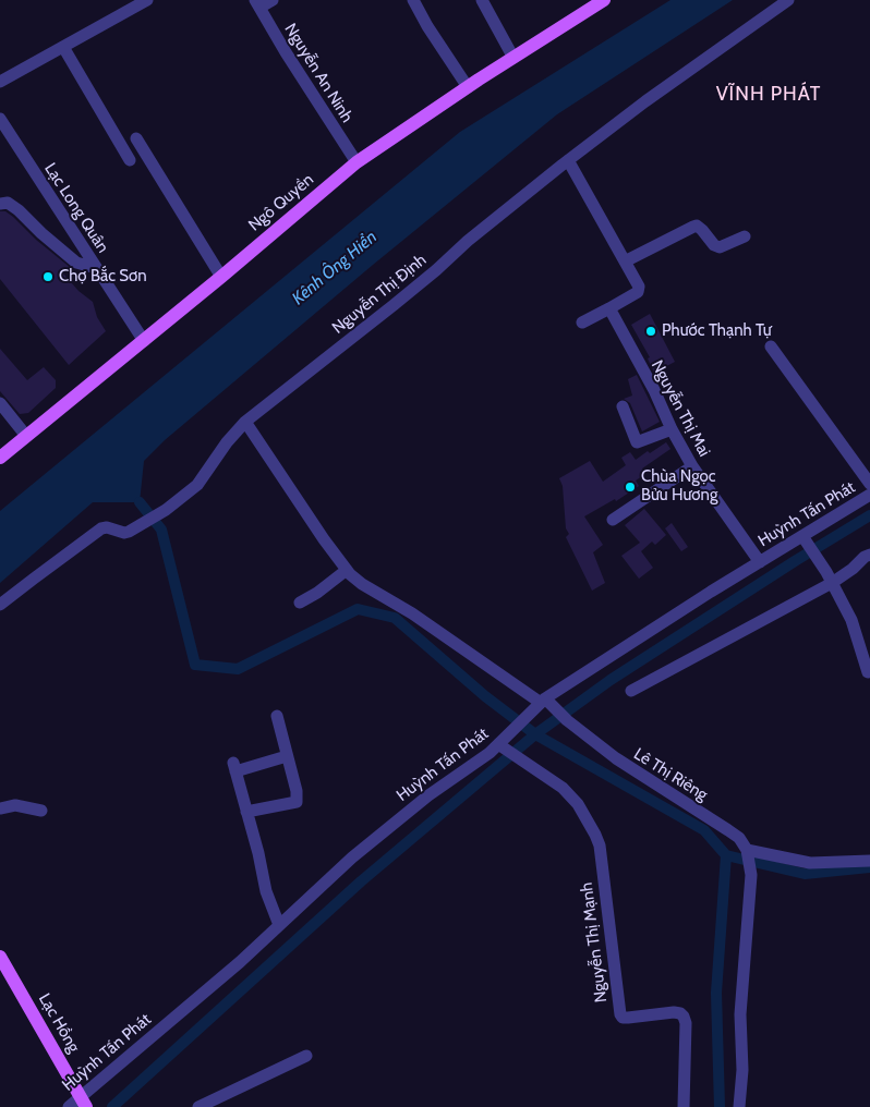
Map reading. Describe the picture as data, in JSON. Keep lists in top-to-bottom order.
{
  "streets": {
    "main road": ["Ngô Quyền", "Lạc Hồng"],
    "street": [
      "Nguyễn An Ninh",
      "Lạc Long Quân",
      "Nguyễn Thị Định",
      "Nguyễn Thị Mai",
      "Huỳnh Tấn Phát",
      "Lê Thị Riêng",
      "Nguyễn Thị Mạnh"
    ]
  },
  "crossings": [
    ["Nguyễn An Ninh", "Ngô Quyền"],
    ["Ngô Quyền", "Lạc Long Quân"],
    ["Nguyễn Thị Định", "Lê Thị Riêng"],
    ["Nguyễn Thị Mai", "Huỳnh Tấn Phát"],
    ["Huỳnh Tấn Phát", "Lê Thị Riêng"],
    ["Huỳnh Tấn Phát", "Nguyễn Thị Mạnh"],
    ["Huỳnh Tấn Phát", "Lạc Hồng"]
  ],
  "districts": ["VĨNH PHÁT"],
  "water": ["Kênh Ông Hiển"],
  "places": ["Chợ Bắc Sơn", "Phước Thạnh Tự", "Chùa Ngọc Bửu Hương"]
}
